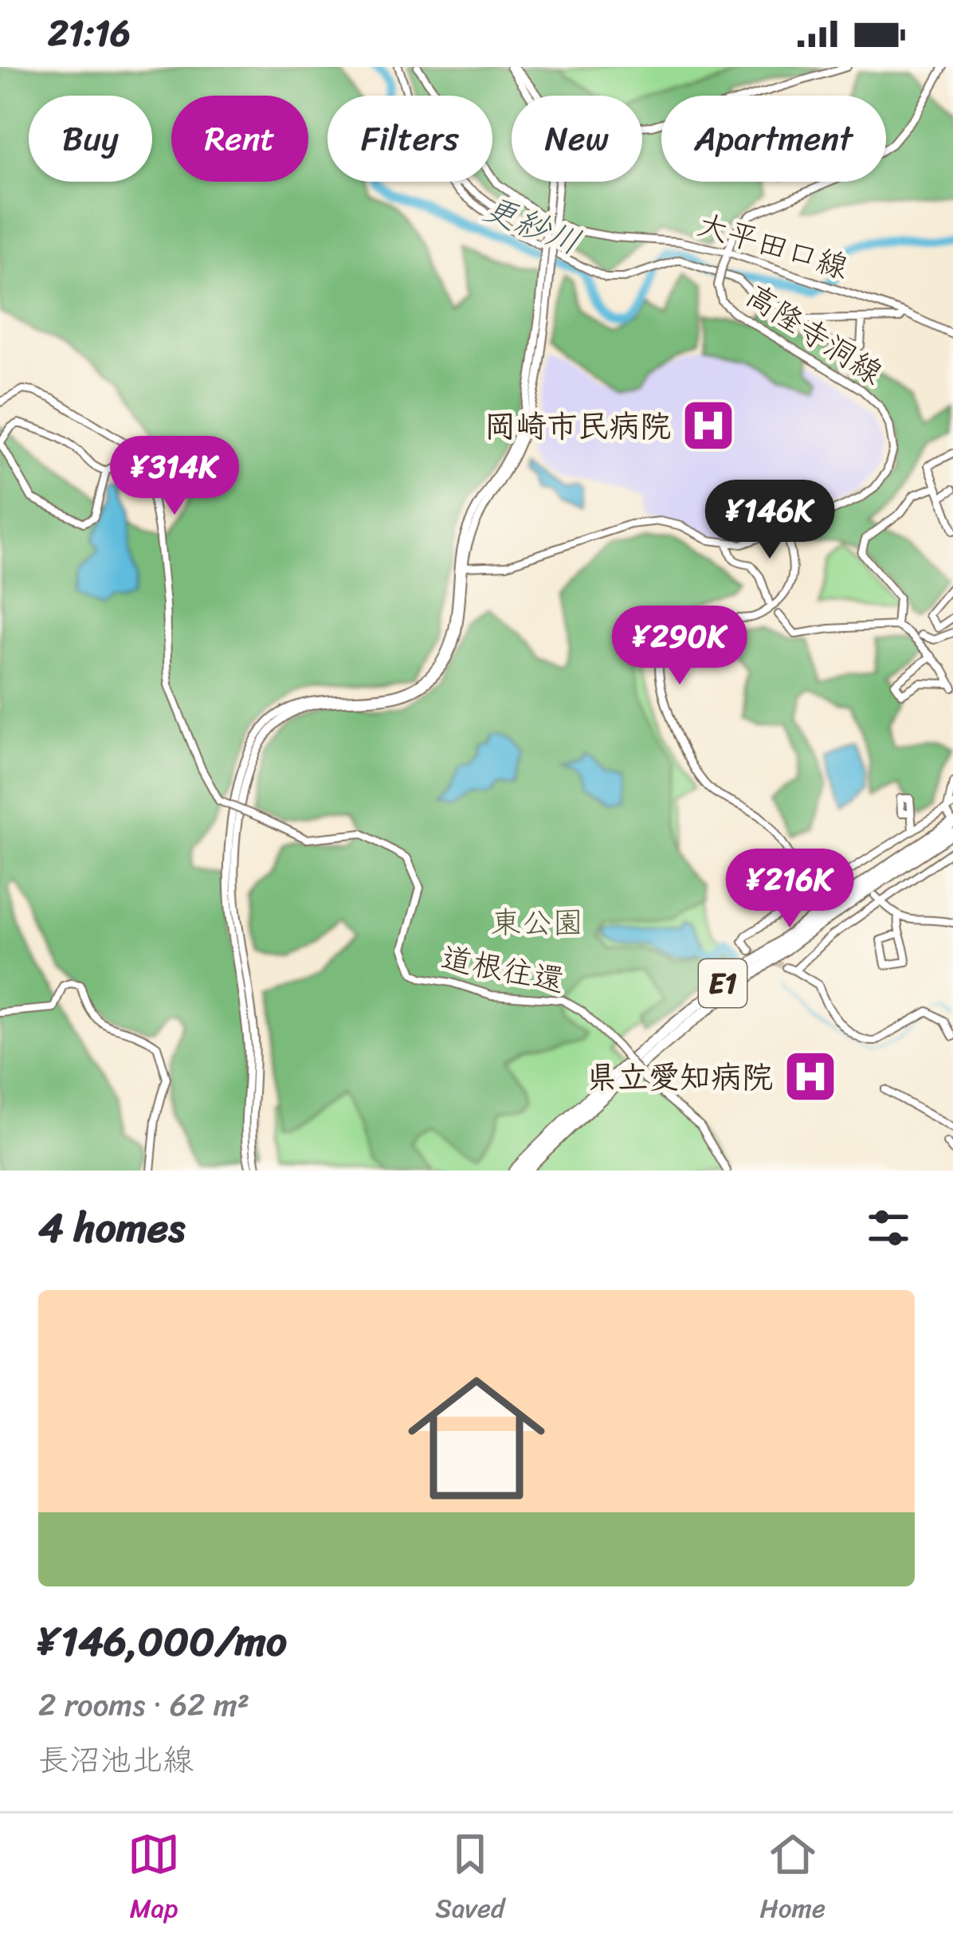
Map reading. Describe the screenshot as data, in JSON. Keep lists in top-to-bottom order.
{
  "streets": {
    "highway": ["E1"],
    "street": ["大平田口線", "高隆寺洞線", "道根往還"]
  },
  "crossings": [
    ["大平田口線", "高隆寺洞線"]
  ],
  "water": ["更紗川"],
  "parks": ["東公園"],
  "places": {
    "hospital": ["岡崎市民病院", "県立愛知病院"]
  },
  "page": {
    "status": "21:16",
    "chip": [
      "Buy",
      "Rent",
      "Filters",
      "New",
      "Apartment"
    ],
    "price": [
      "¥314K",
      "¥146K",
      "¥290K",
      "¥216K"
    ],
    "heading": "4 homes",
    "list": [
      {
        "name": "¥146,000/mo",
        "note": "2 rooms · 62 m² · 長沼池北線"
      }
    ],
    "tabs": ["Map", "Saved", "Home"]
  }
}
